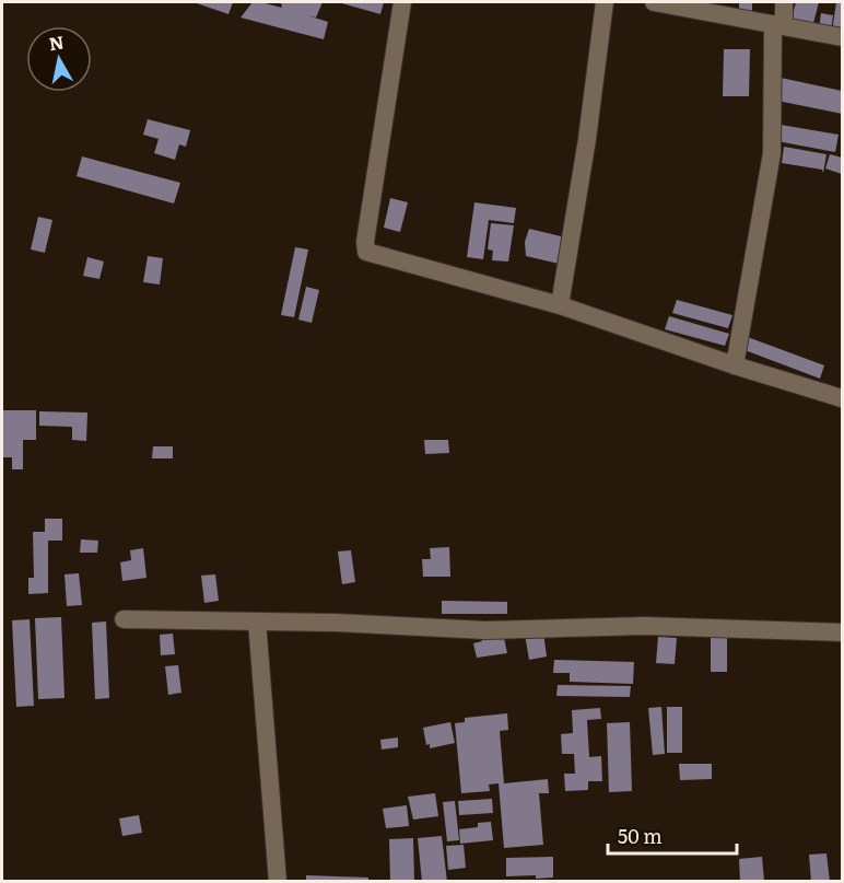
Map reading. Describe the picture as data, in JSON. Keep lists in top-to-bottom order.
{
  "scale_bar": "50 m",
  "north": "top"
}
